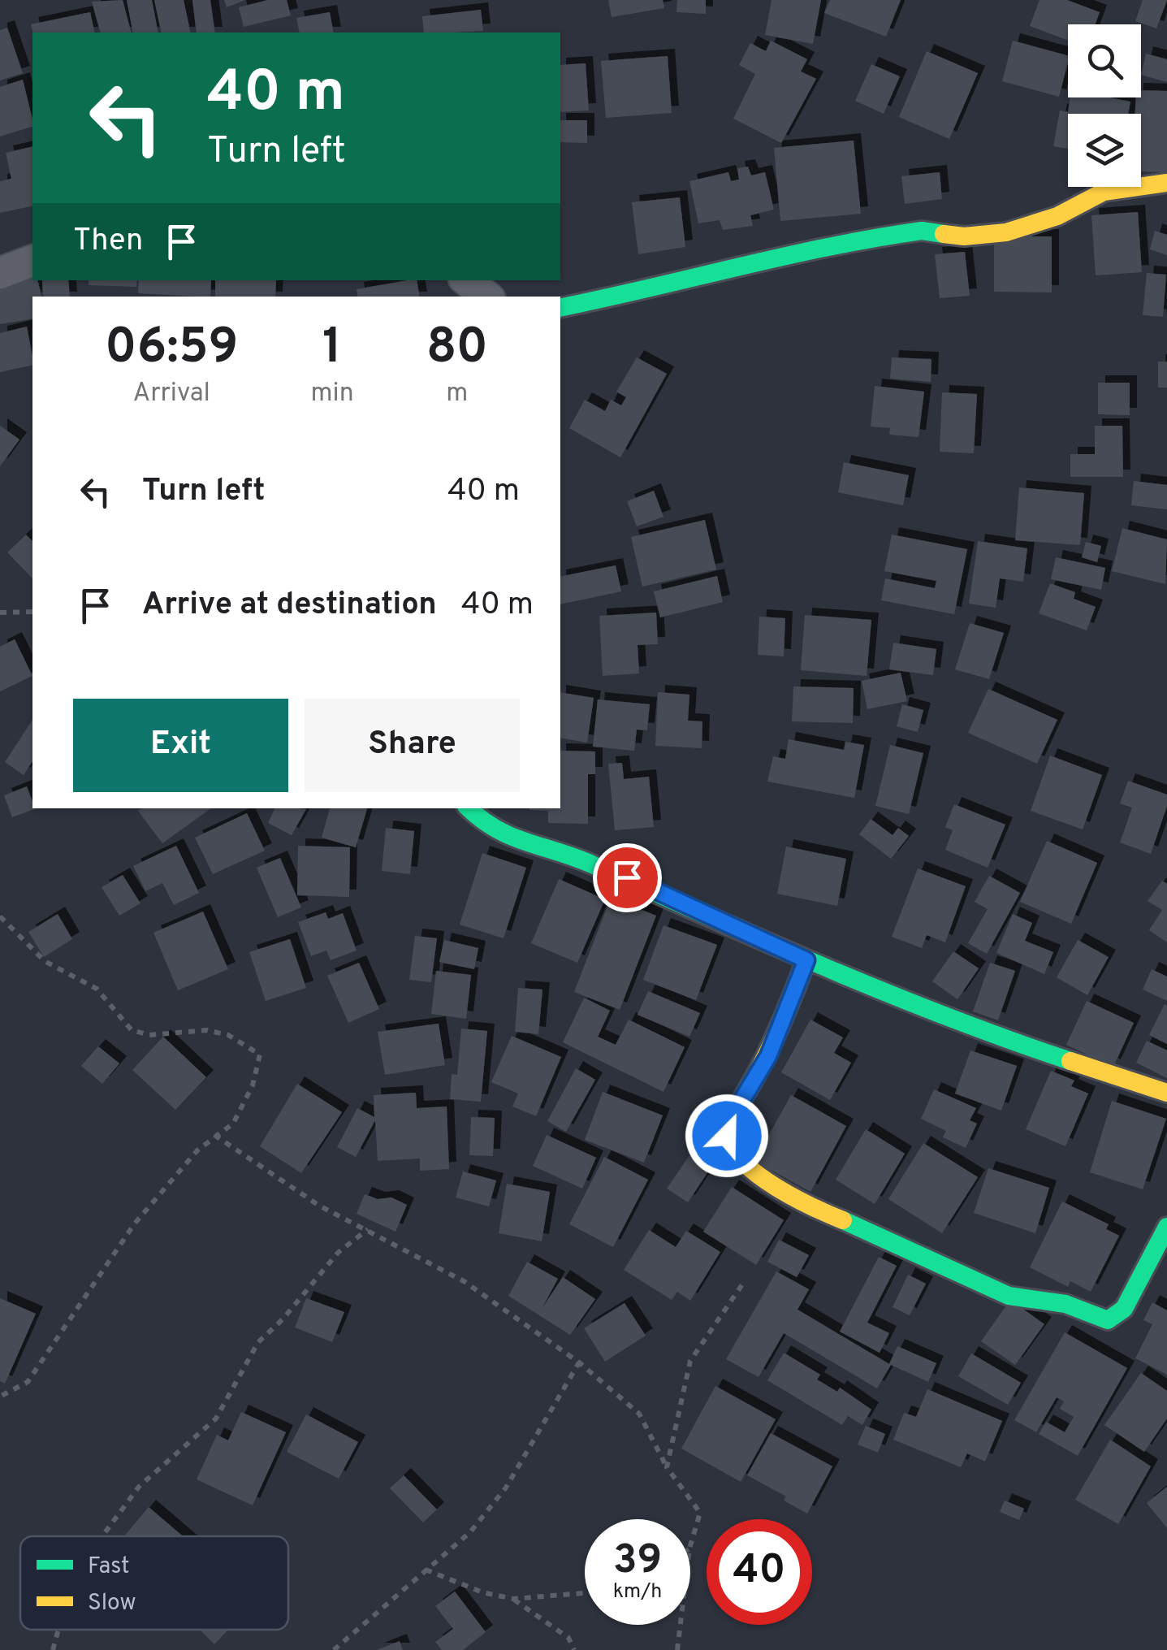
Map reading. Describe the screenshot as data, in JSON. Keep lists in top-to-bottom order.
{
  "legend": ["Fast", "Slow"],
  "page": {
    "turn": ["40 m", "Turn left"],
    "then": "Then",
    "eta": [
      "06:59",
      "Arrival",
      "1",
      "min",
      "80",
      "m"
    ],
    "list": [
      {
        "name": "Turn left",
        "value": "40 m"
      },
      {
        "name": "Arrive at destination",
        "value": "40 m"
      }
    ],
    "buttons": ["Exit", "Share"],
    "speed": "39 km/h",
    "limit": "40"
  }
}
